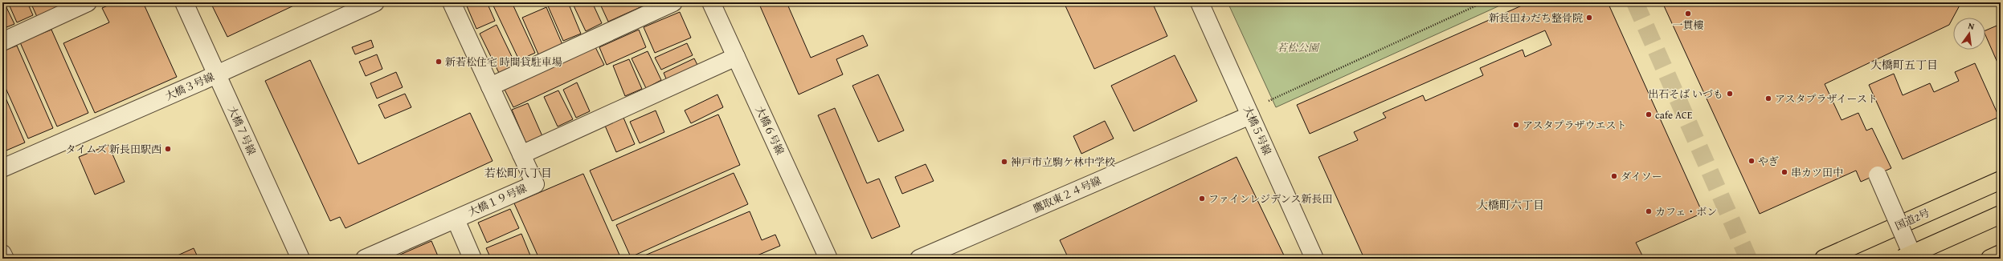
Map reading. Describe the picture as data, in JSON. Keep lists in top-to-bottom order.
{
  "streets": {
    "highway": ["国道2号"],
    "street": [
      "大橋３号線",
      "大橋７号線",
      "大橋６号線",
      "大橋５号線",
      "鷹取東２４号線",
      "大橋１９号線"
    ]
  },
  "crossings": [
    ["大橋３号線", "大橋７号線"],
    ["大橋５号線", "鷹取東２４号線"]
  ],
  "districts": ["大橋町五丁目", "若松町八丁目", "大橋町六丁目"],
  "parks": ["若松公園"],
  "places": [
    "一貫樓",
    "新長田わだち整骨院",
    "新若松住宅 時間貸駐車場",
    "出石そば いづも",
    "アスタプラザイースト",
    "cafe ACE",
    "アスタプラザウエスト",
    "タイムズ 新長田駅西",
    "やぎ",
    "神戸市立駒ケ林中学校",
    "串カツ田中",
    "ダイソー",
    "ファインレジデンス新長田",
    "カフェ・ボン"
  ],
  "north": "top"
}
